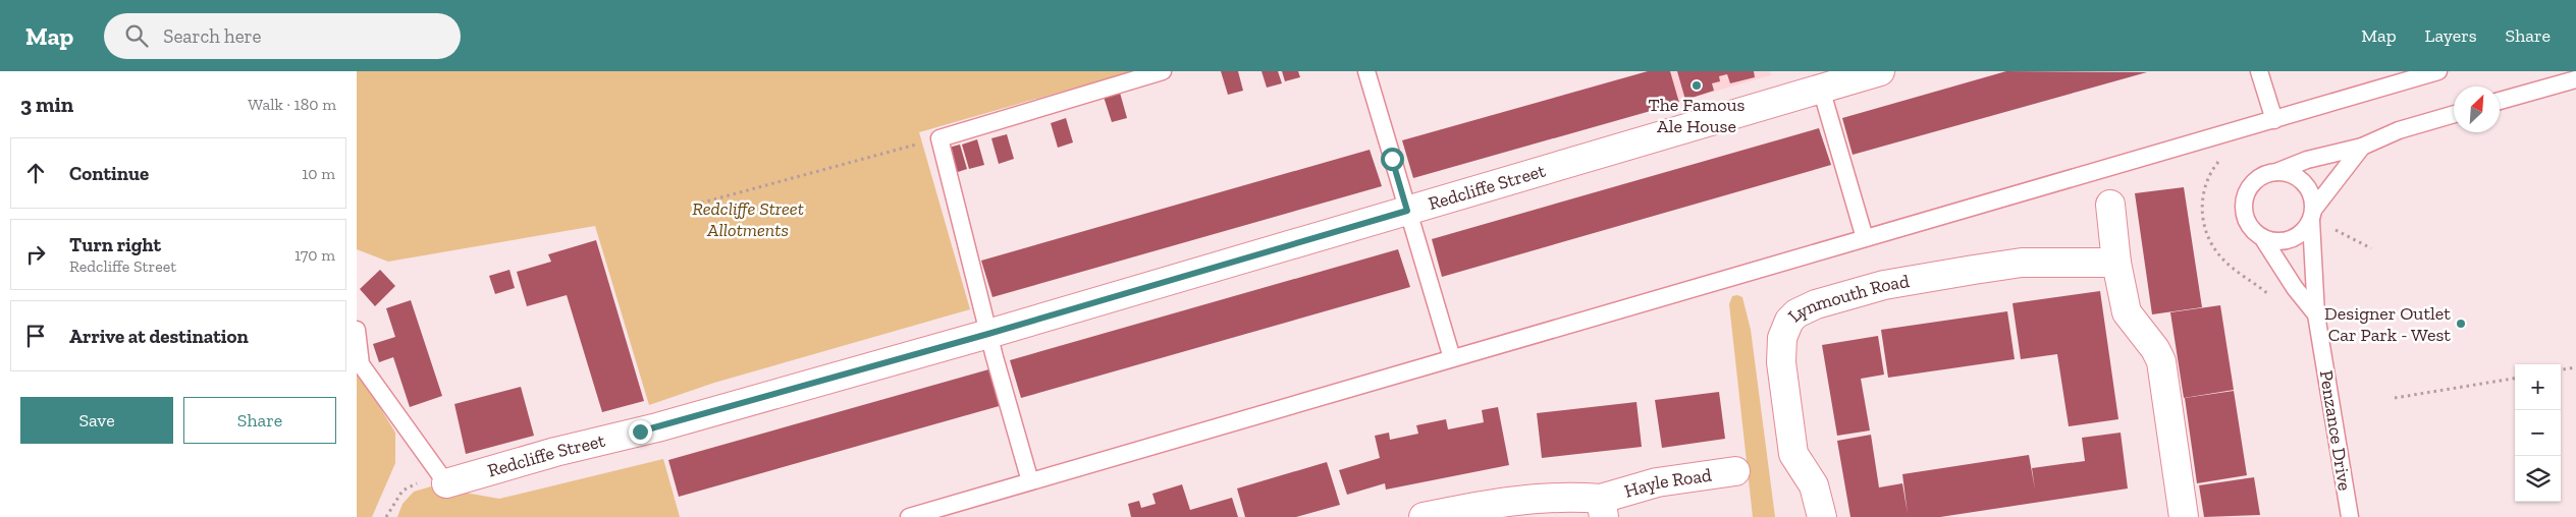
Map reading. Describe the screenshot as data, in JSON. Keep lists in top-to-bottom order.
{
  "streets": {
    "street": ["Redcliffe Street", "Lynmouth Road", "Hayle Road"],
    "lane": ["Penzance Drive"]
  },
  "parks": ["Redcliffe Street Allotments"],
  "places": ["The Famous Ale House", "Designer Outlet Car Park - West"],
  "north": "top right",
  "page": {
    "header": "Map",
    "search": "Search here",
    "nav": ["Map", "Layers", "Share"],
    "heading": ["3 min", "Walk · 180 m"],
    "list": [
      ["Continue", "10 m"],
      ["Turn right", "Redcliffe Street", "170 m"],
      "Arrive at destination"
    ],
    "map_buttons": ["+", "−"],
    "buttons": ["Save", "Share"]
  }
}
